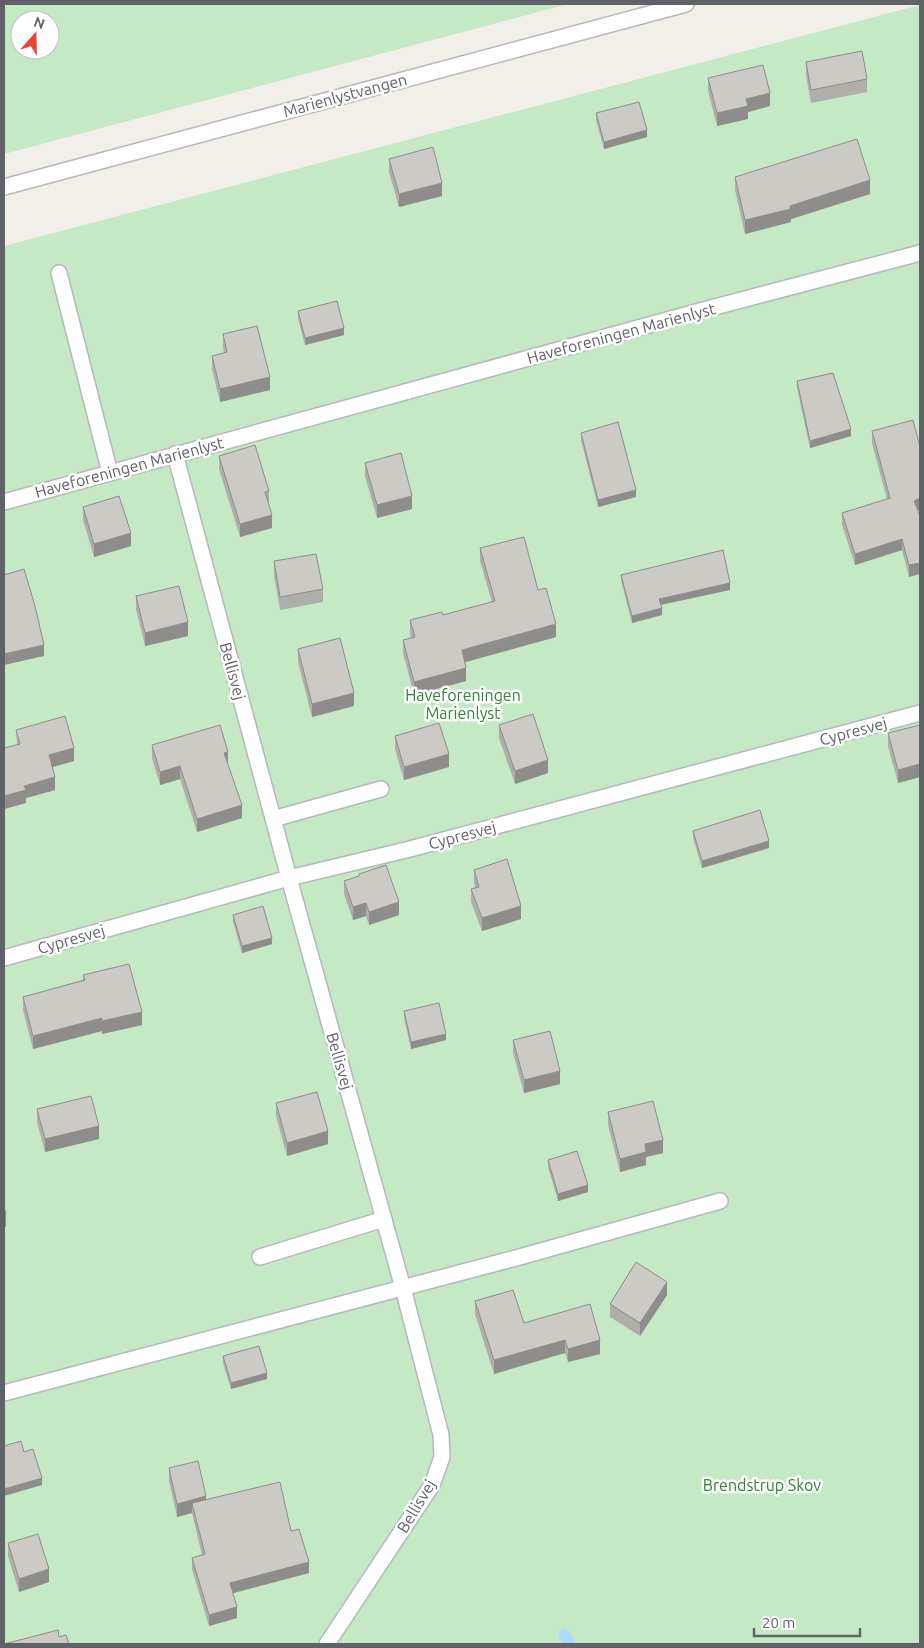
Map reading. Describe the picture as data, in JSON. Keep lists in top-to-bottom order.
{
  "streets": {
    "lane": [
      "Marienlystvangen",
      "Haveforeningen Marienlyst",
      "Bellisvej",
      "Cypresvej"
    ]
  },
  "crossings": [
    ["Haveforeningen Marienlyst", "Bellisvej"],
    ["Bellisvej", "Cypresvej"]
  ],
  "parks": ["Haveforeningen Marienlyst", "Brendstrup Skov"],
  "scale_bar": "20 m",
  "north": "top"
}
